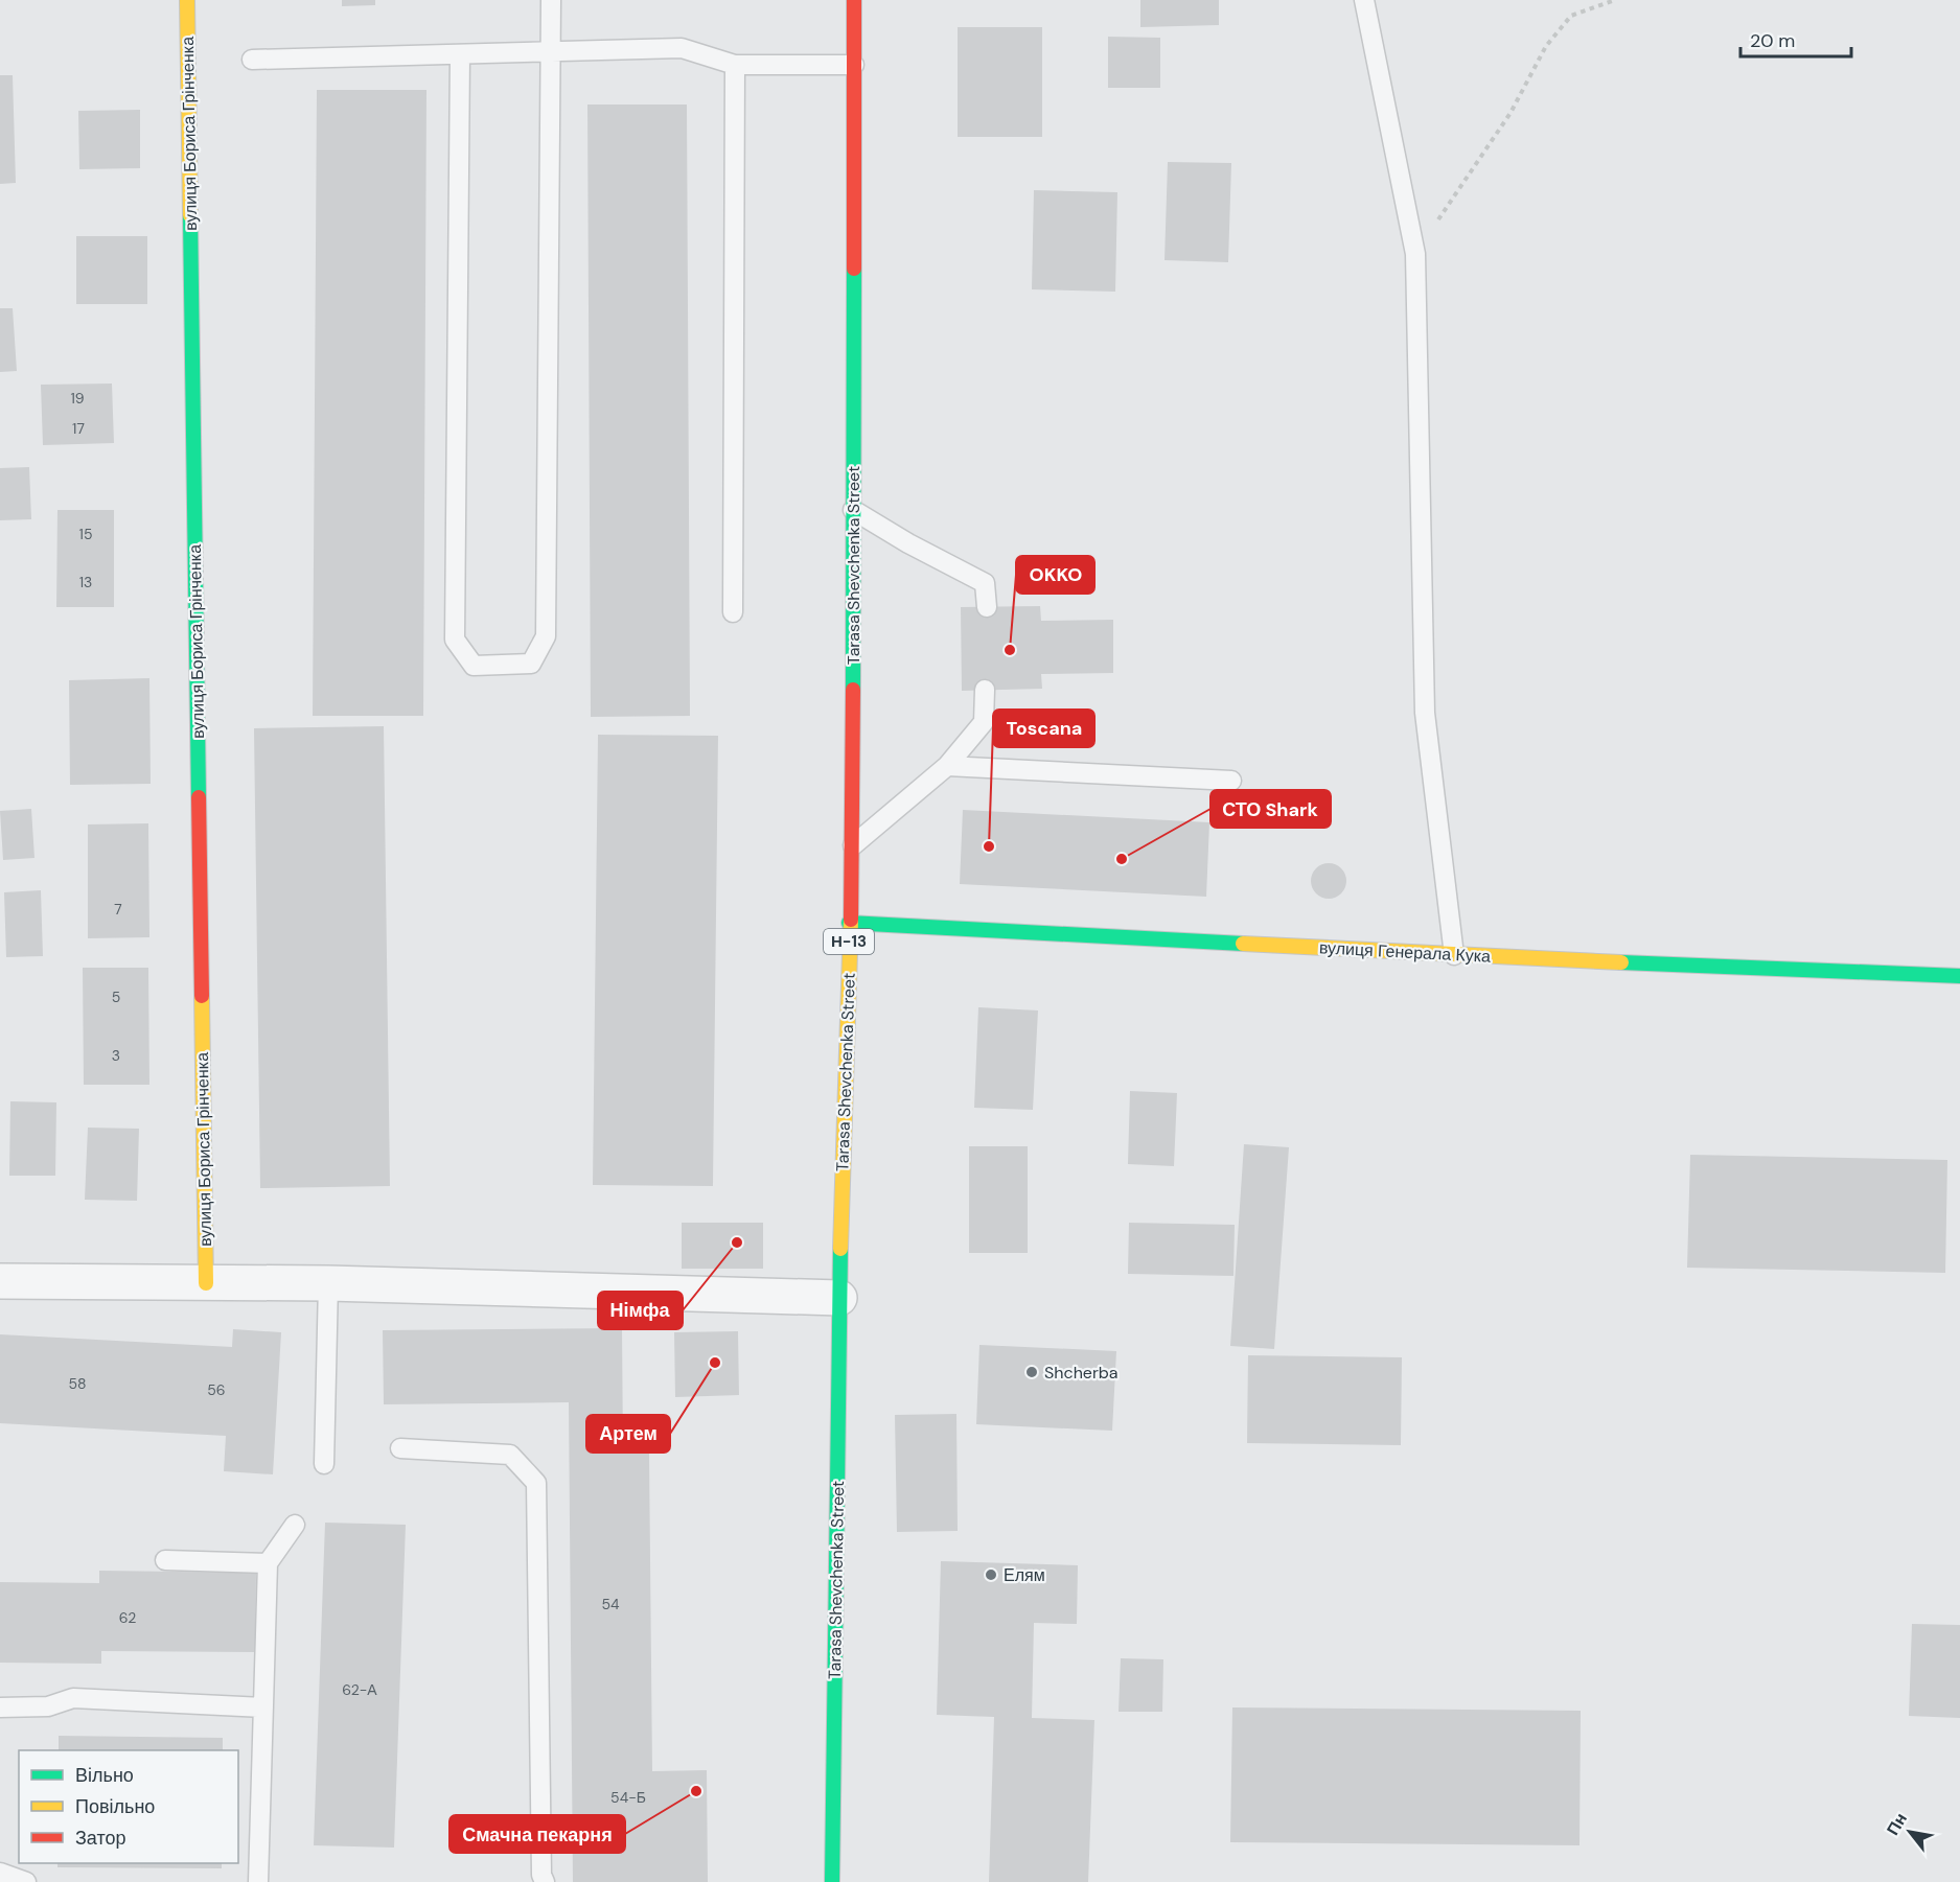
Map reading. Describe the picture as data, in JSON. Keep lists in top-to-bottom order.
{
  "streets": {
    "street": [
      "вулиця Бориса Грінченка",
      "Tarasa Shevchenka Street",
      "Н-13",
      "вулиця Генерала Кука"
    ]
  },
  "crossings": [
    ["Tarasa Shevchenka Street", "вулиця Генерала Кука"]
  ],
  "places": [
    "OKKO",
    "Toscana",
    "СТО Shark",
    "Німфа",
    "Артем",
    "Shcherba",
    "Елям",
    "Смачна пекарня"
  ],
  "house_numbers": [
    "19",
    "17",
    "15",
    "13",
    "7",
    "5",
    "3",
    "58",
    "56",
    "54",
    "62",
    "62-А",
    "54-Б"
  ],
  "legend": ["Вільно", "Повільно", "Затор"],
  "scale_bar": "20 m",
  "north": "top left"
}
